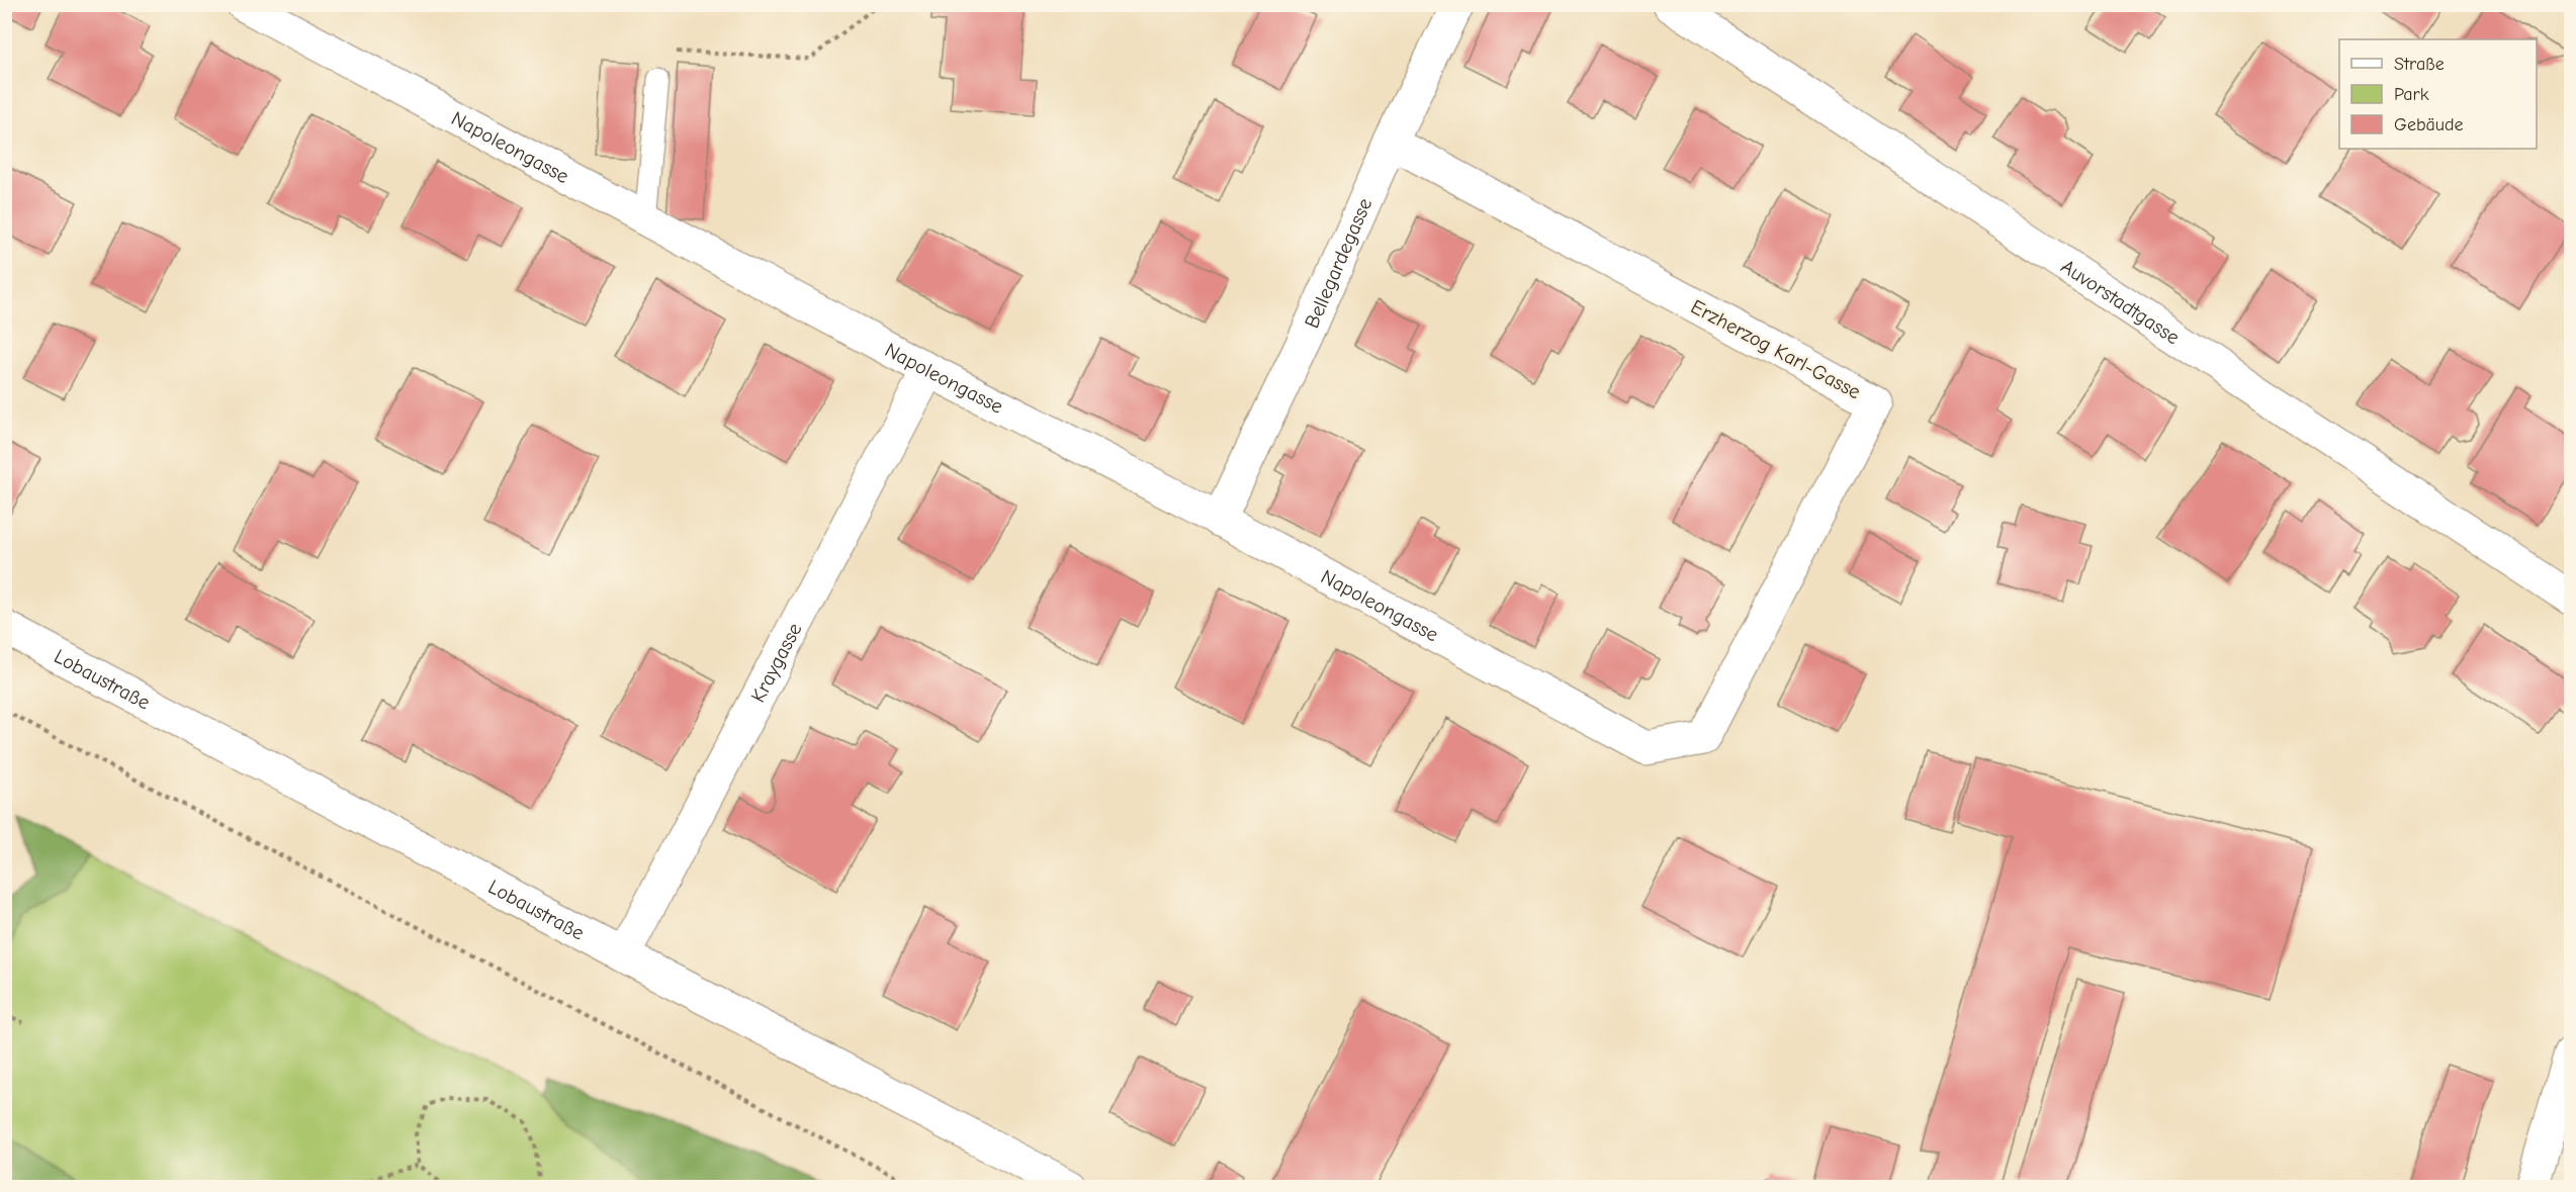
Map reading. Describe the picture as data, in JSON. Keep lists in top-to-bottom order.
{
  "streets": {
    "street": [
      "Napoleongasse",
      "Bellegardegasse",
      "Auvorstadtgasse",
      "Erzherzog Karl-Gasse",
      "Kraygasse",
      "Lobaustraße"
    ]
  },
  "crossings": [
    ["Napoleongasse", "Bellegardegasse"],
    ["Napoleongasse", "Erzherzog Karl-Gasse"],
    ["Napoleongasse", "Kraygasse"],
    ["Bellegardegasse", "Erzherzog Karl-Gasse"],
    ["Kraygasse", "Lobaustraße"]
  ],
  "legend": ["Straße", "Park", "Gebäude"]
}
